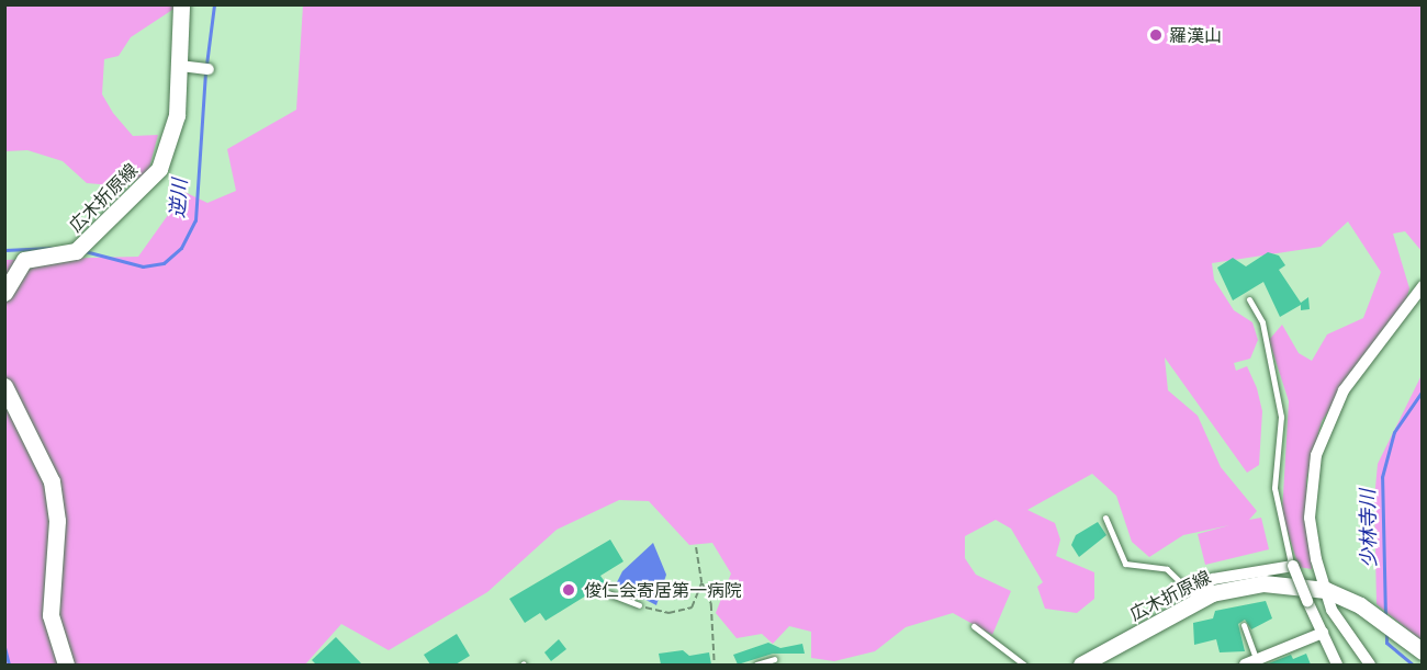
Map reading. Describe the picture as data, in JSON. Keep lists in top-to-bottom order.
{
  "streets": {
    "main road": ["広木折原線"]
  },
  "water": ["逆川", "少林寺川"],
  "places": ["羅漢山", "俊仁会寄居第一病院"]
}
